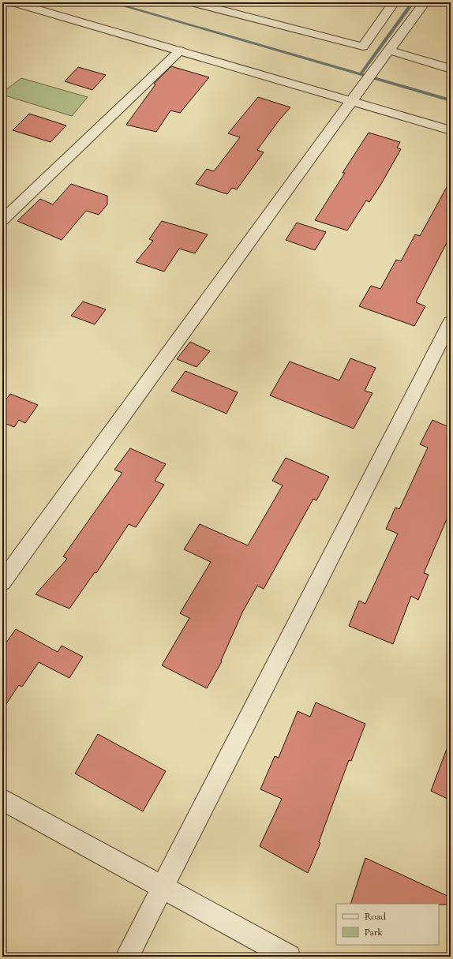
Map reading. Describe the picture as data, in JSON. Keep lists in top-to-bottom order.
{
  "legend": ["Road", "Park"]
}
